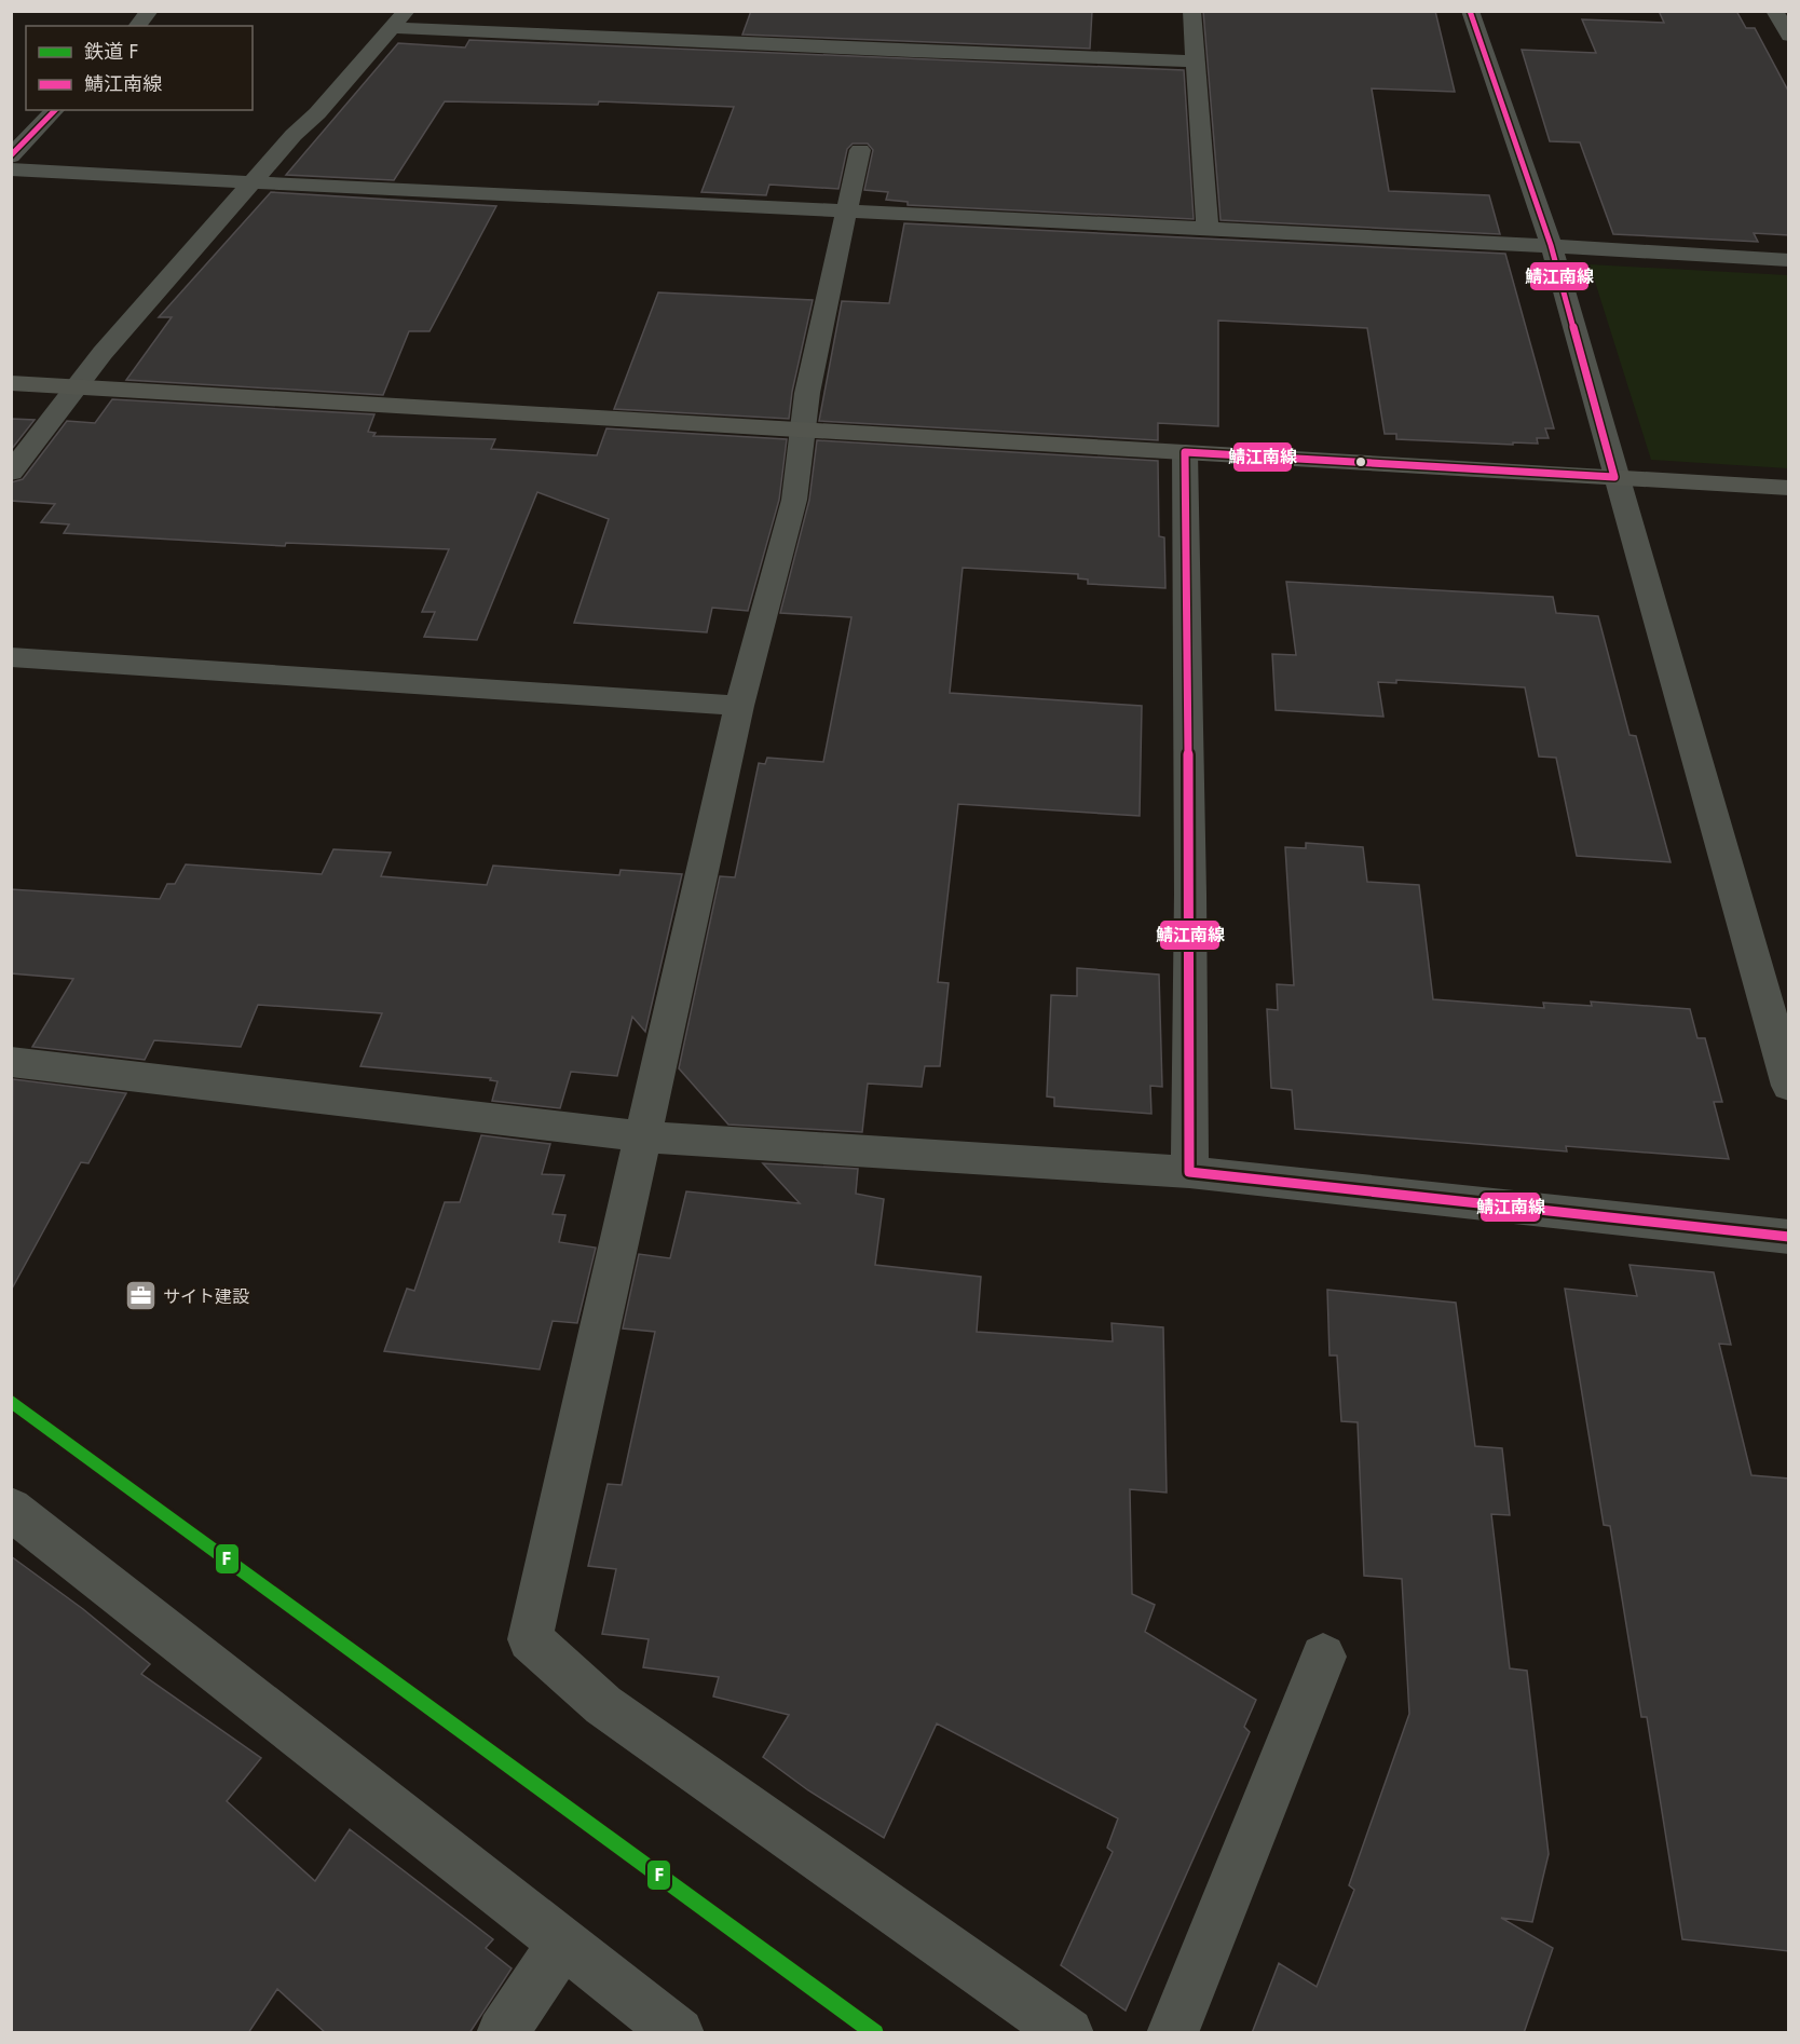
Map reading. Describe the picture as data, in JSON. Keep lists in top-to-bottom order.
{
  "places": {
    "office": ["サイト建設"]
  },
  "lines": ["transit line 鯖江南線", "rail line F"],
  "legend": ["鉄道 F", "鯖江南線"]
}
